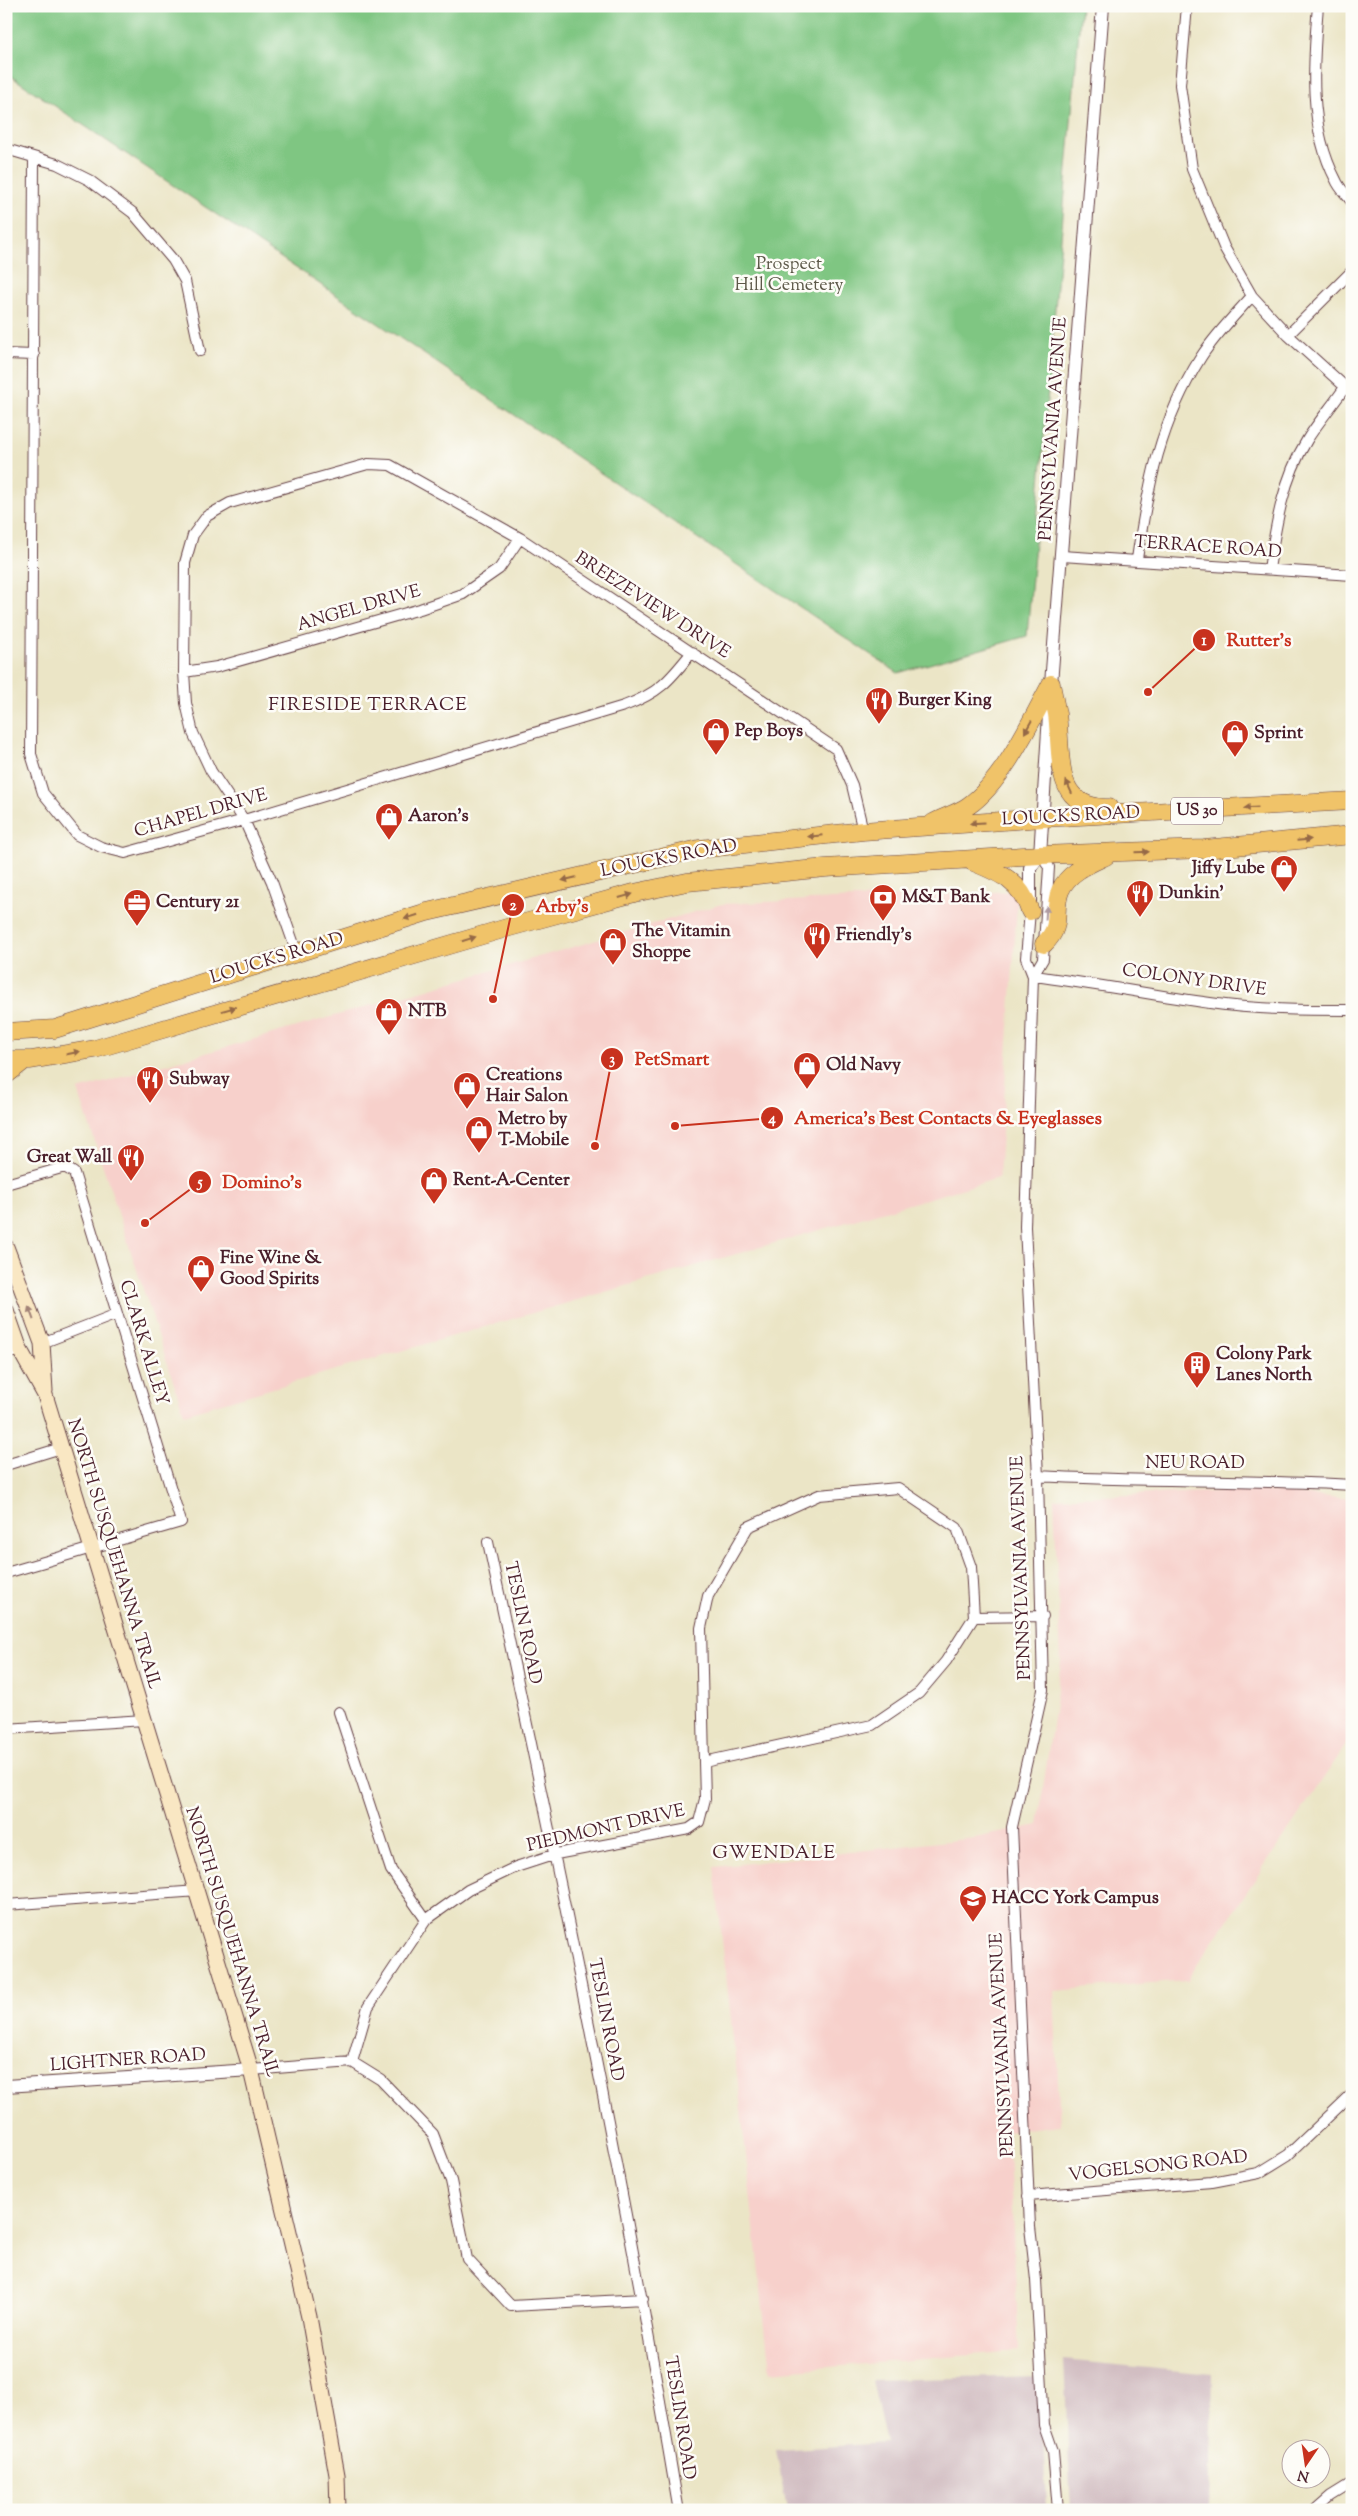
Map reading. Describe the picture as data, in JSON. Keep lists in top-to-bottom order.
{
  "streets": {
    "highway": ["US 30", "LOUCKS ROAD"],
    "main road": ["NORTH SUSQUEHANNA TRAIL"],
    "street": [
      "PENNSYLVANIA AVENUE",
      "TERRACE ROAD",
      "BREEZEVIEW DRIVE",
      "ANGEL DRIVE",
      "CHAPEL DRIVE",
      "COLONY DRIVE",
      "CLARK ALLEY",
      "NEU ROAD",
      "TESLIN ROAD",
      "PIEDMONT DRIVE",
      "LIGHTNER ROAD",
      "VOGELSONG ROAD"
    ]
  },
  "crossings": [
    ["PENNSYLVANIA AVENUE", "TERRACE ROAD"],
    ["PENNSYLVANIA AVENUE", "LOUCKS ROAD"],
    ["PENNSYLVANIA AVENUE", "COLONY DRIVE"],
    ["PENNSYLVANIA AVENUE", "NEU ROAD"],
    ["PENNSYLVANIA AVENUE", "VOGELSONG ROAD"],
    ["BREEZEVIEW DRIVE", "ANGEL DRIVE"],
    ["BREEZEVIEW DRIVE", "CHAPEL DRIVE"],
    ["BREEZEVIEW DRIVE", "LOUCKS ROAD"],
    ["CLARK ALLEY", "NORTH SUSQUEHANNA TRAIL"],
    ["NORTH SUSQUEHANNA TRAIL", "LIGHTNER ROAD"],
    ["TESLIN ROAD", "PIEDMONT DRIVE"]
  ],
  "districts": ["FIRESIDE TERRACE", "GWENDALE"],
  "parks": ["Prospect Hill Cemetery"],
  "places": {
    "other": [
      "Rutter's",
      "Arby's",
      "America's Best Contacts & Eyeglasses",
      "PetSmart",
      "Domino's"
    ],
    "restaurant": [
      "Burger King",
      "Dunkin'",
      "Friendly's",
      "Subway",
      "Great Wall"
    ],
    "shop": [
      "Pep Boys",
      "Sprint",
      "Aaron's",
      "Jiffy Lube",
      "The Vitamin Shoppe",
      "NTB",
      "Old Navy",
      "Creations Hair Salon",
      "Metro by T-Mobile",
      "Rent-A-Center",
      "Fine Wine & Good Spirits"
    ],
    "bank": ["M&T Bank"],
    "office": ["Century 21"],
    "building": ["Colony Park Lanes North"],
    "school or university": ["HACC York Campus"]
  },
  "north": "bottom"
}
